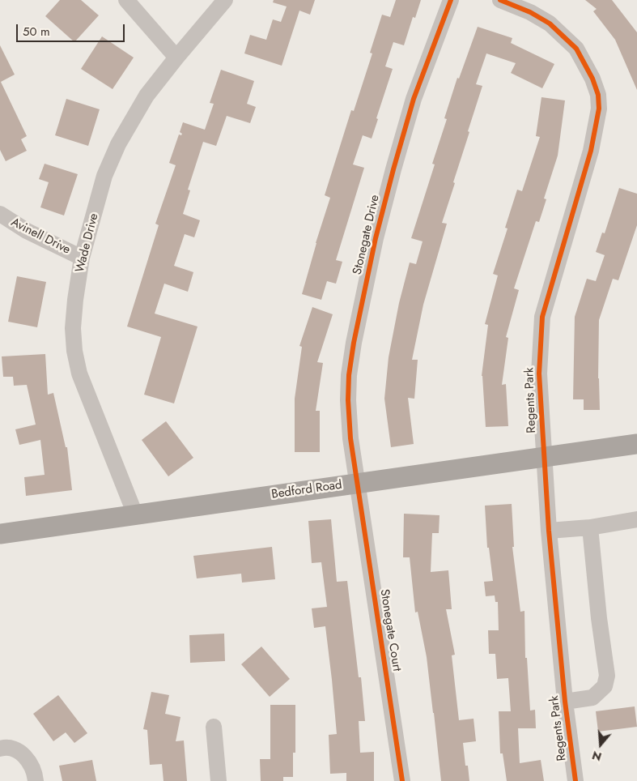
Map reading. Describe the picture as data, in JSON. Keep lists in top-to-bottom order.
{
  "streets": {
    "main road": ["Bedford Road"],
    "street": [
      "Stonegate Drive",
      "Avinell Drive",
      "Wade Drive",
      "Regents Park",
      "Stonegate Court"
    ]
  },
  "crossings": [
    ["Stonegate Drive", "Bedford Road"],
    ["Stonegate Drive", "Stonegate Court"],
    ["Avinell Drive", "Wade Drive"],
    ["Wade Drive", "Bedford Road"],
    ["Regents Park", "Bedford Road"],
    ["Bedford Road", "Stonegate Court"]
  ],
  "scale_bar": "50 m",
  "north": "bottom"
}
